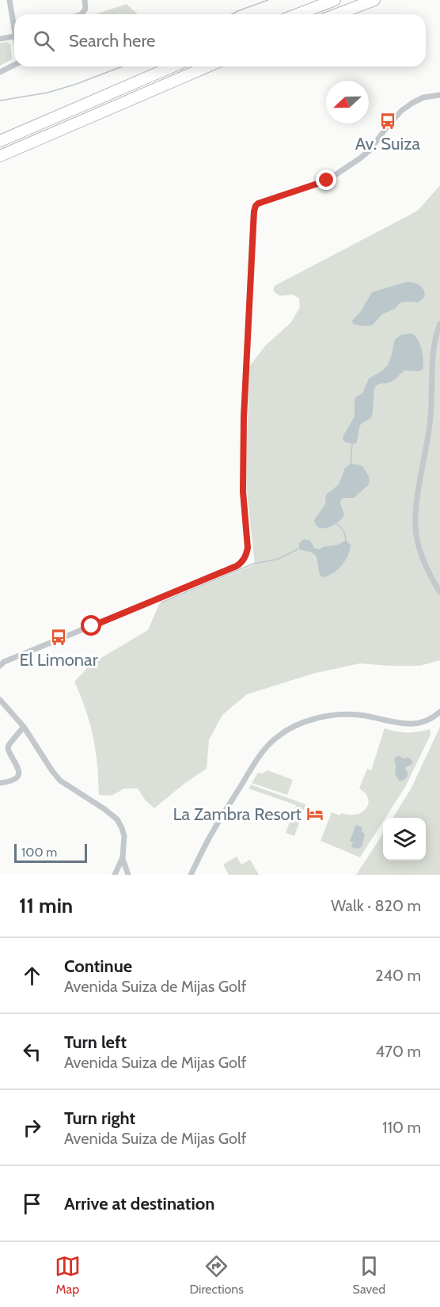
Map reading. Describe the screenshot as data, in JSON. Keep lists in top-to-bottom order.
{
  "places": {
    "bus stop": ["Av. Suiza", "El Limonar"],
    "hotel": ["La Zambra Resort"]
  },
  "scale_bar": "100 m",
  "north": "left",
  "page": {
    "search": "Search here",
    "scale": "100 m",
    "heading": ["11 min", "Walk · 820 m"],
    "list": [
      ["Continue", "Avenida Suiza de Mijas Golf", "240 m"],
      ["Turn left", "Avenida Suiza de Mijas Golf", "470 m"],
      ["Turn right", "Avenida Suiza de Mijas Golf", "110 m"],
      "Arrive at destination"
    ],
    "nav": ["Map", "Directions", "Saved"]
  }
}
